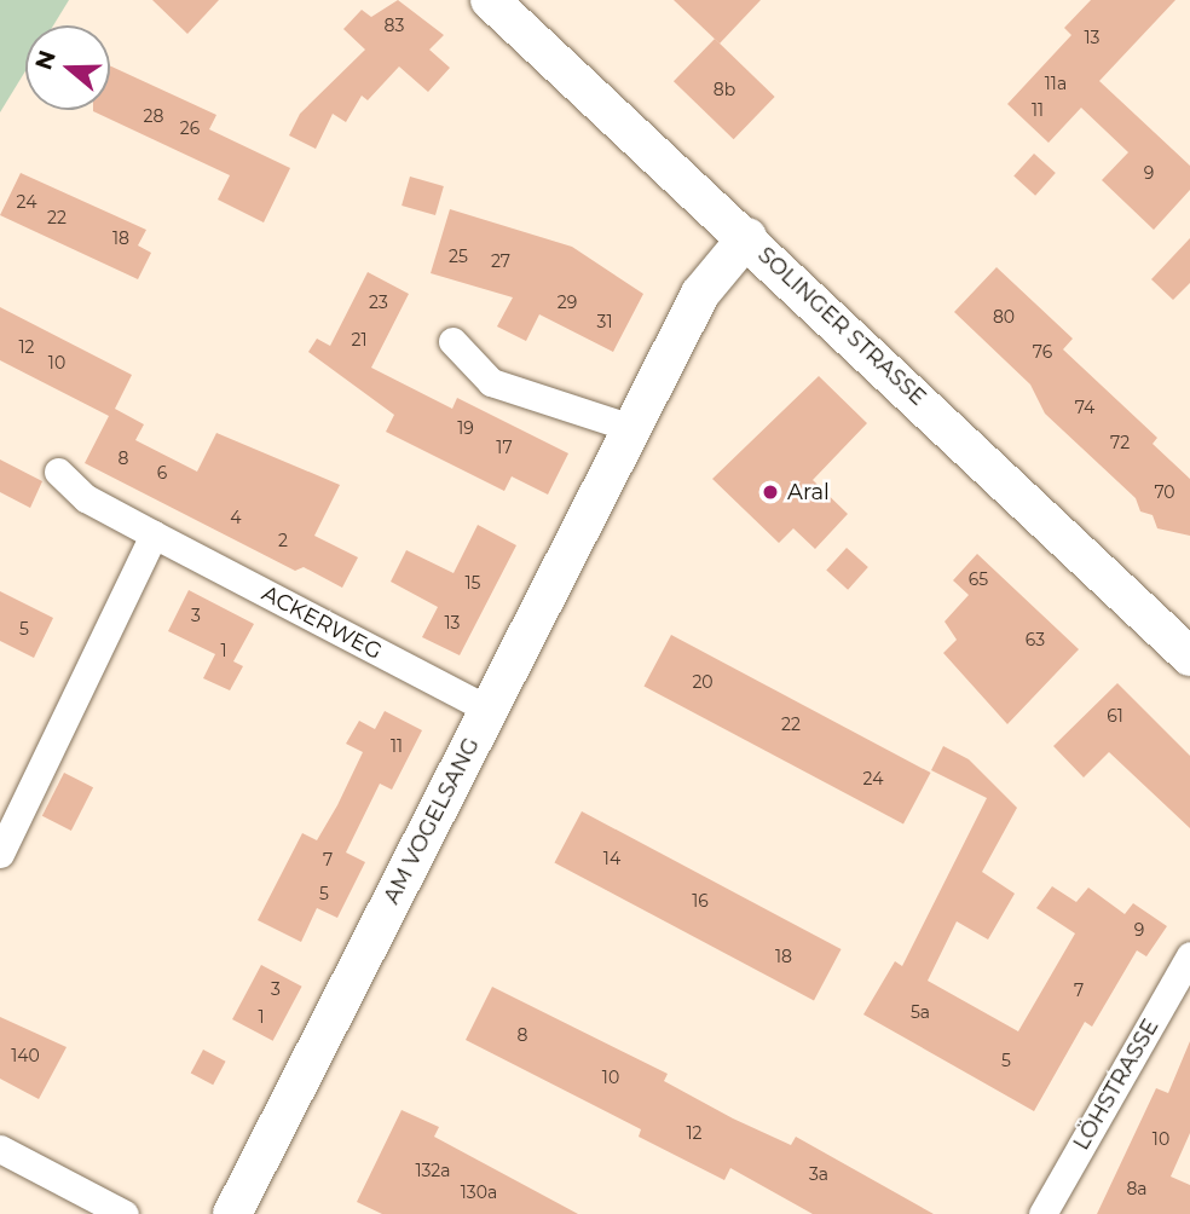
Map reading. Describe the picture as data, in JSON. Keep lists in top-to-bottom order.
{
  "streets": {
    "main road": ["SOLINGER STRASSE", "AM VOGELSANG"],
    "street": ["ACKERWEG", "LÖHSTRASSE"]
  },
  "crossings": [
    ["SOLINGER STRASSE", "AM VOGELSANG"],
    ["ACKERWEG", "AM VOGELSANG"]
  ],
  "places": ["Aral"],
  "house_numbers": [
    "83",
    "13",
    "11a",
    "8b",
    "11",
    "28",
    "26",
    "9",
    "24",
    "22",
    "18",
    "25",
    "27",
    "23",
    "29",
    "80",
    "31",
    "21",
    "12",
    "76",
    "10",
    "74",
    "19",
    "72",
    "17",
    "8",
    "6",
    "70",
    "4",
    "2",
    "65",
    "15",
    "3",
    "13",
    "5",
    "63",
    "1",
    "20",
    "61",
    "22",
    "11",
    "24",
    "14",
    "7",
    "5",
    "16",
    "9",
    "18",
    "3",
    "7",
    "5a",
    "1",
    "8",
    "140",
    "5",
    "10",
    "12",
    "10",
    "132a",
    "3a",
    "8a",
    "130a"
  ],
  "north": "left"
}
